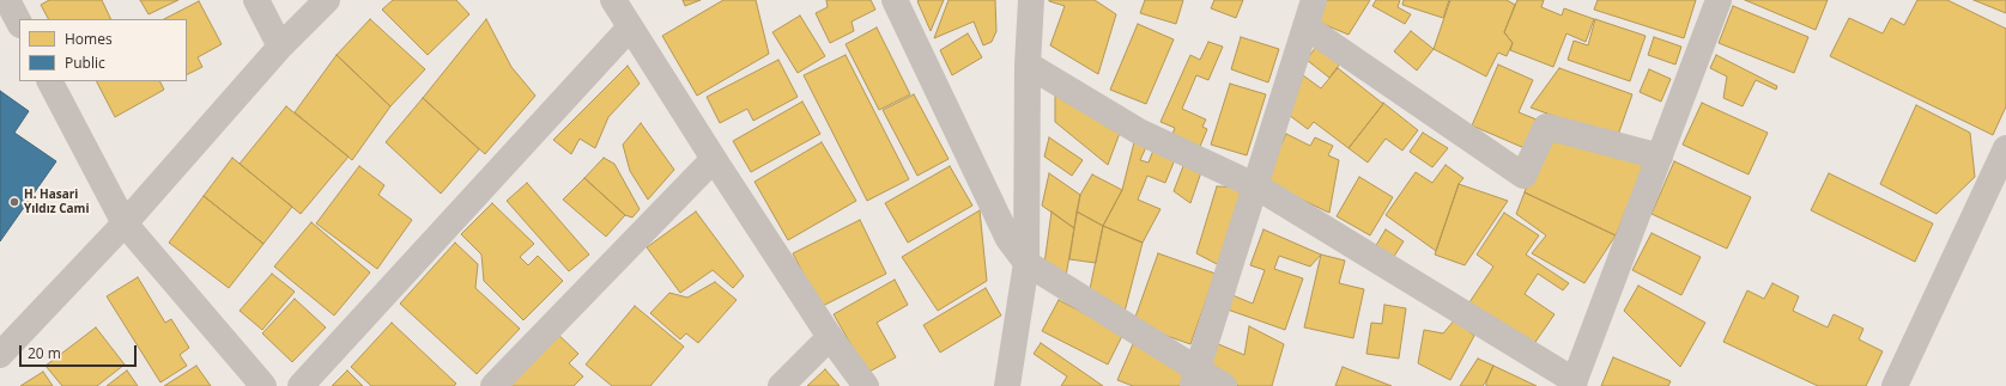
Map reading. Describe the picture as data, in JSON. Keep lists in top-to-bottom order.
{
  "places": ["H. Hasari Yıldız Cami"],
  "legend": ["Homes", "Public"],
  "scale_bar": "20 m"
}
